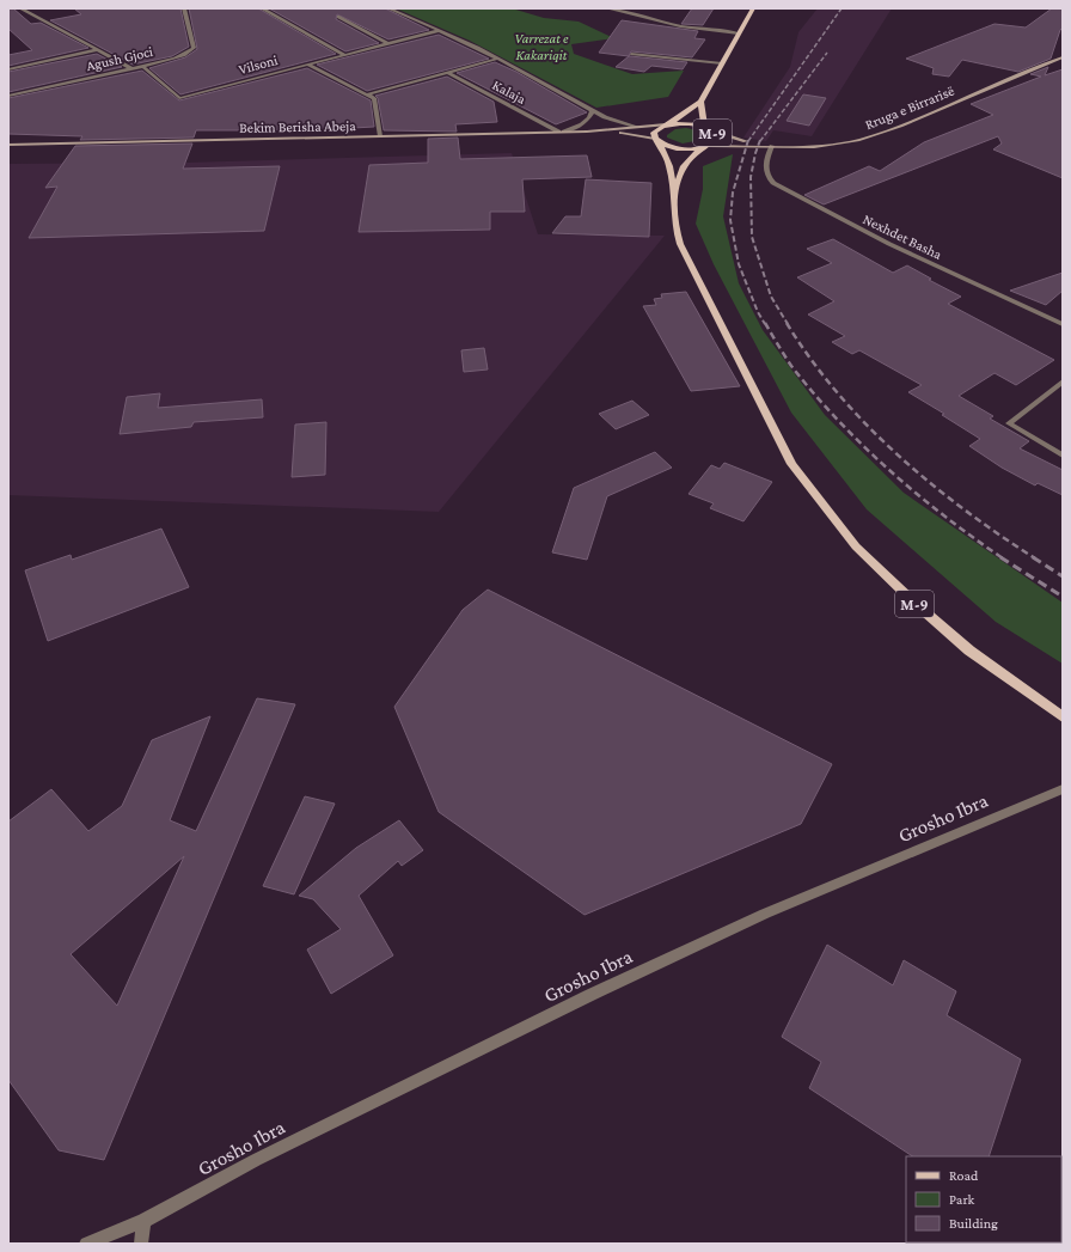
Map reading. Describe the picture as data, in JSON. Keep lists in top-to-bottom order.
{
  "streets": {
    "main road": ["M-9"],
    "street": [
      "Agush Gjoci",
      "Vilsoni",
      "Kalaja",
      "Rruga e Birrarisë",
      "Bekim Berisha Abeja",
      "Nexhdet Basha",
      "Grosho Ibra"
    ]
  },
  "crossings": [
    ["Agush Gjoci", "Vilsoni"],
    ["Kalaja", "Bekim Berisha Abeja"],
    ["Rruga e Birrarisë", "Nexhdet Basha"],
    ["Bekim Berisha Abeja", "M-9"]
  ],
  "parks": ["Varrezat e Kakariqit"],
  "legend": ["Road", "Park", "Building"]
}
